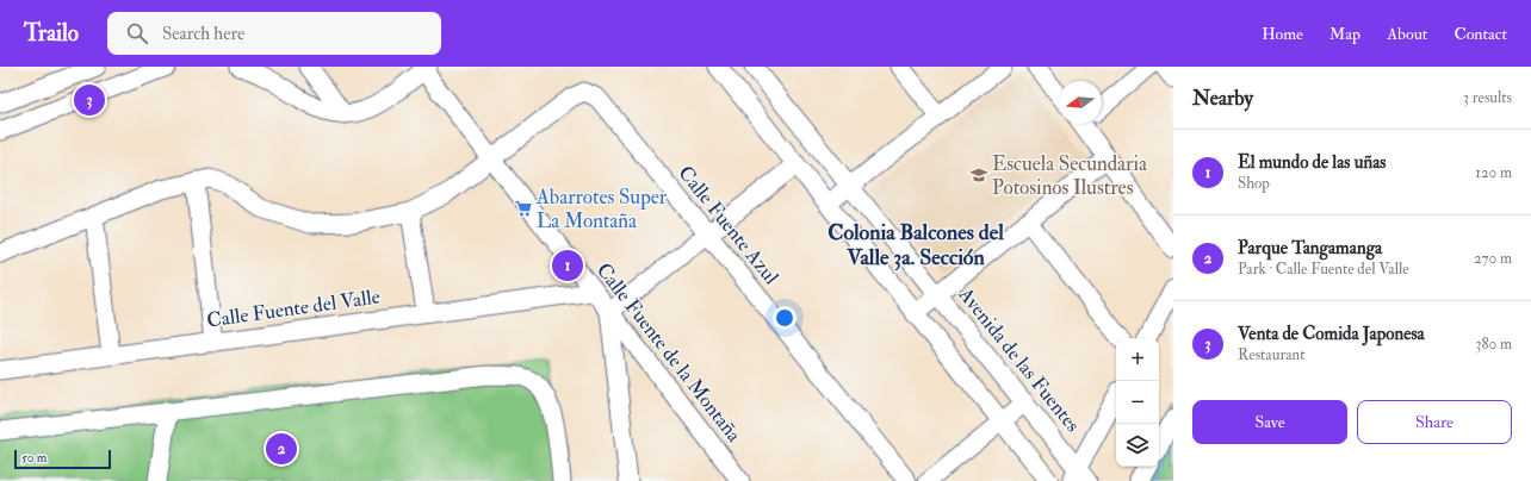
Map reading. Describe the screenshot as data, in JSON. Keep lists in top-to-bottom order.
{
  "streets": {
    "street": [
      "Calle Fuente Azul",
      "Calle Fuente del Valle",
      "Calle Fuente de la Montaña",
      "Avenida de las Fuentes"
    ]
  },
  "crossings": [
    ["Calle Fuente Azul", "Calle Fuente de la Montaña"],
    ["Calle Fuente del Valle", "Calle Fuente de la Montaña"]
  ],
  "districts": ["Colonia Balcones del Valle 3a. Sección"],
  "places": {
    "school or university": ["Escuela Secundaria Potosinos Ilustres"],
    "supermarket": ["Abarrotes Super La Montaña"]
  },
  "scale_bar": "50 m",
  "north": "left",
  "page": {
    "header": "Trailo",
    "search": "Search here",
    "nav": [
      "Home",
      "Map",
      "About",
      "Contact"
    ],
    "heading": ["Nearby", "3 results"],
    "pins": ["3", "1", "2"],
    "list": [
      {
        "mark": "1",
        "name": "El mundo de las uñas",
        "note": "Shop",
        "value": "120 m"
      },
      {
        "mark": "2",
        "name": "Parque Tangamanga",
        "note": "Park · Calle Fuente del Valle",
        "value": "270 m"
      },
      {
        "mark": "3",
        "name": "Venta de Comida Japonesa",
        "note": "Restaurant",
        "value": "380 m"
      }
    ],
    "map_buttons": ["+", "−"],
    "buttons": ["Save", "Share"],
    "scale": "50 m"
  }
}
